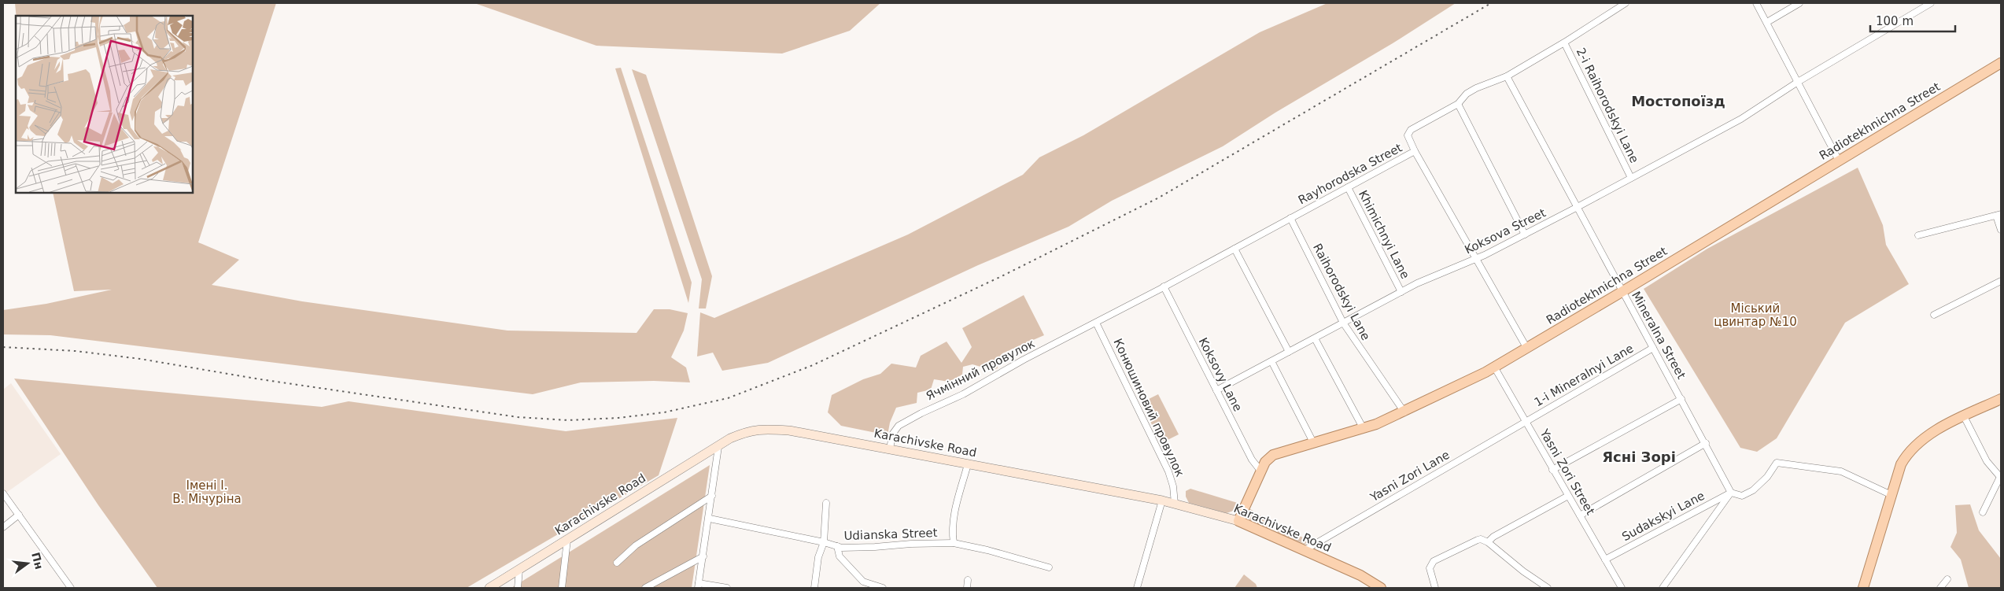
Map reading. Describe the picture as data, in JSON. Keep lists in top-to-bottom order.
{
  "streets": {
    "main road": ["Radiotekhnichna Street", "Karachivske Road"],
    "street": [
      "2-i Raihorodskyi Lane",
      "Rayhorodska Street",
      "Koksova Street",
      "Khimichnyi Lane",
      "Raihorodskyi Lane",
      "Mineralna Street",
      "Ячмінний провулок",
      "Koksovy Lane",
      "1-i Mineralnyi Lane",
      "Конюшиновий провулок",
      "Yasni Zori Street",
      "Yasni Zori Lane",
      "Sudakskyi Lane",
      "Udianska Street"
    ]
  },
  "crossings": [
    ["2-i Raihorodskyi Lane", "Rayhorodska Street"],
    ["2-i Raihorodskyi Lane", "Koksova Street"],
    ["Radiotekhnichna Street", "Raihorodskyi Lane"],
    ["Radiotekhnichna Street", "Mineralna Street"],
    ["Radiotekhnichna Street", "Koksovy Lane"],
    ["Radiotekhnichna Street", "Karachivske Road"],
    ["Radiotekhnichna Street", "Yasni Zori Street"],
    ["Rayhorodska Street", "Khimichnyi Lane"],
    ["Rayhorodska Street", "Raihorodskyi Lane"],
    ["Rayhorodska Street", "Mineralna Street"],
    ["Rayhorodska Street", "Ячмінний провулок"],
    ["Rayhorodska Street", "Koksovy Lane"],
    ["Rayhorodska Street", "Конюшиновий провулок"],
    ["Koksova Street", "Khimichnyi Lane"],
    ["Koksova Street", "Raihorodskyi Lane"],
    ["Koksova Street", "Mineralna Street"],
    ["Koksova Street", "Koksovy Lane"],
    ["Mineralna Street", "1-i Mineralnyi Lane"],
    ["Mineralna Street", "Sudakskyi Lane"],
    ["Ячмінний провулок", "Конюшиновий провулок"],
    ["Ячмінний провулок", "Karachivske Road"],
    ["1-i Mineralnyi Lane", "Yasni Zori Street"],
    ["1-i Mineralnyi Lane", "Yasni Zori Lane"],
    ["Конюшиновий провулок", "Karachivske Road"],
    ["Karachivske Road", "Yasni Zori Lane"],
    ["Yasni Zori Street", "Yasni Zori Lane"],
    ["Yasni Zori Street", "Sudakskyi Lane"]
  ],
  "districts": ["Мостопоїзд", "Ясні Зорі"],
  "parks": ["Міський цвинтар №10", "Імені І. В. Мічуріна"],
  "scale_bar": "100 m",
  "north": "right"
}
